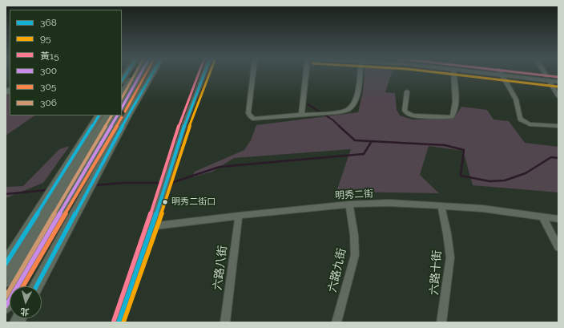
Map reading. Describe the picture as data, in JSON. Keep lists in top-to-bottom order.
{
  "streets": {
    "street": [
      "明秀二街",
      "六路八街",
      "六路九街",
      "六路十街"
    ]
  },
  "crossings": [
    ["明秀二街", "六路八街"],
    ["明秀二街", "六路九街"],
    ["明秀二街", "六路十街"]
  ],
  "places": ["明秀二街口"],
  "lines": [
    "transit line 368",
    "transit line 95",
    "transit line 黃15",
    "transit line 300",
    "transit line 305",
    "transit line 306"
  ],
  "legend": [
    "368",
    "95",
    "黃15",
    "300",
    "305",
    "306"
  ],
  "north": "bottom"
}
